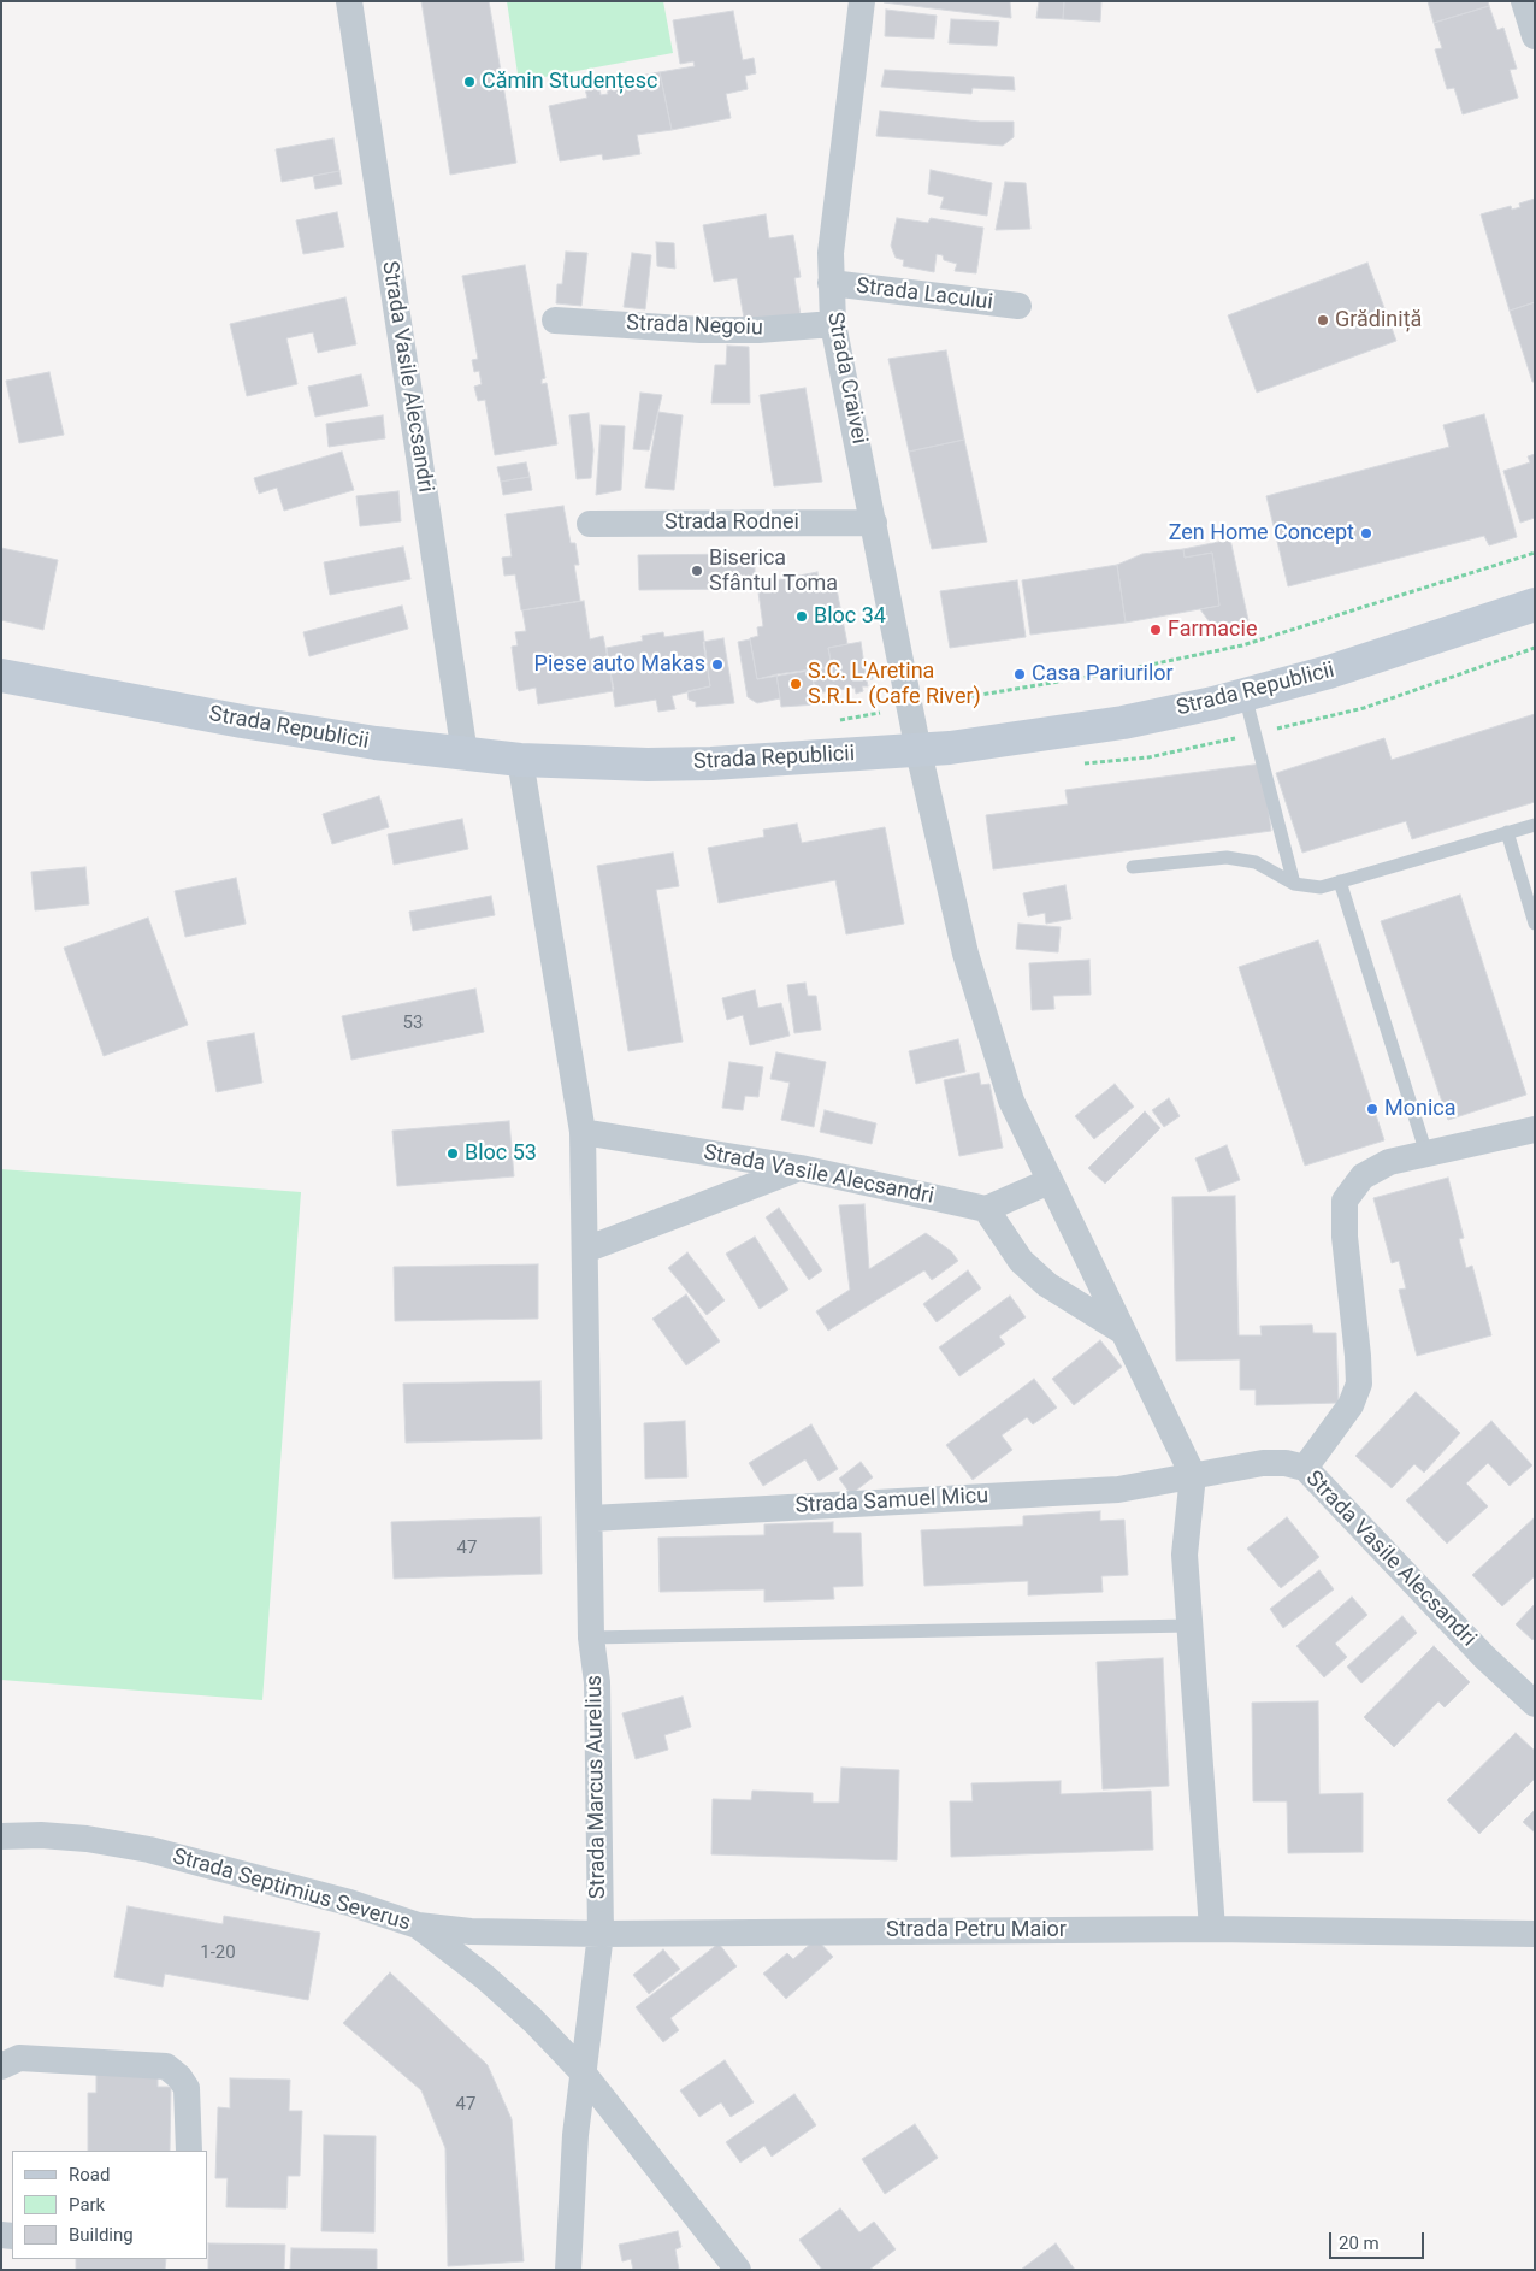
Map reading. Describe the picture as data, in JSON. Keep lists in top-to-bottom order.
{
  "streets": {
    "main road": ["Strada Republicii"],
    "street": [
      "Strada Lacului",
      "Strada Negoiu",
      "Strada Vasile Alecsandri",
      "Strada Craivei",
      "Strada Rodnei",
      "Strada Samuel Micu",
      "Strada Marcus Aurelius",
      "Strada Septimius Severus",
      "Strada Petru Maior"
    ]
  },
  "crossings": [
    ["Strada Lacului", "Strada Craivei"],
    ["Strada Negoiu", "Strada Craivei"],
    ["Strada Vasile Alecsandri", "Strada Republicii"],
    ["Strada Vasile Alecsandri", "Strada Samuel Micu"],
    ["Strada Craivei", "Strada Rodnei"],
    ["Strada Craivei", "Strada Republicii"],
    ["Strada Samuel Micu", "Strada Marcus Aurelius"],
    ["Strada Marcus Aurelius", "Strada Septimius Severus"],
    ["Strada Marcus Aurelius", "Strada Petru Maior"],
    ["Strada Septimius Severus", "Strada Petru Maior"]
  ],
  "places": [
    "Cămin Studențesc",
    "Grădiniță",
    "Zen Home Concept",
    "Biserica Sfântul Toma",
    "Bloc 34",
    "Farmacie",
    "Piese auto Makas",
    "Casa Pariurilor",
    "S.C. L'Aretina S.R.L. (Cafe River)",
    "Monica",
    "Bloc 53"
  ],
  "house_numbers": [
    "53",
    "47",
    "1-20",
    "47"
  ],
  "legend": ["Road", "Park", "Building"],
  "scale_bar": "20 m"
}
